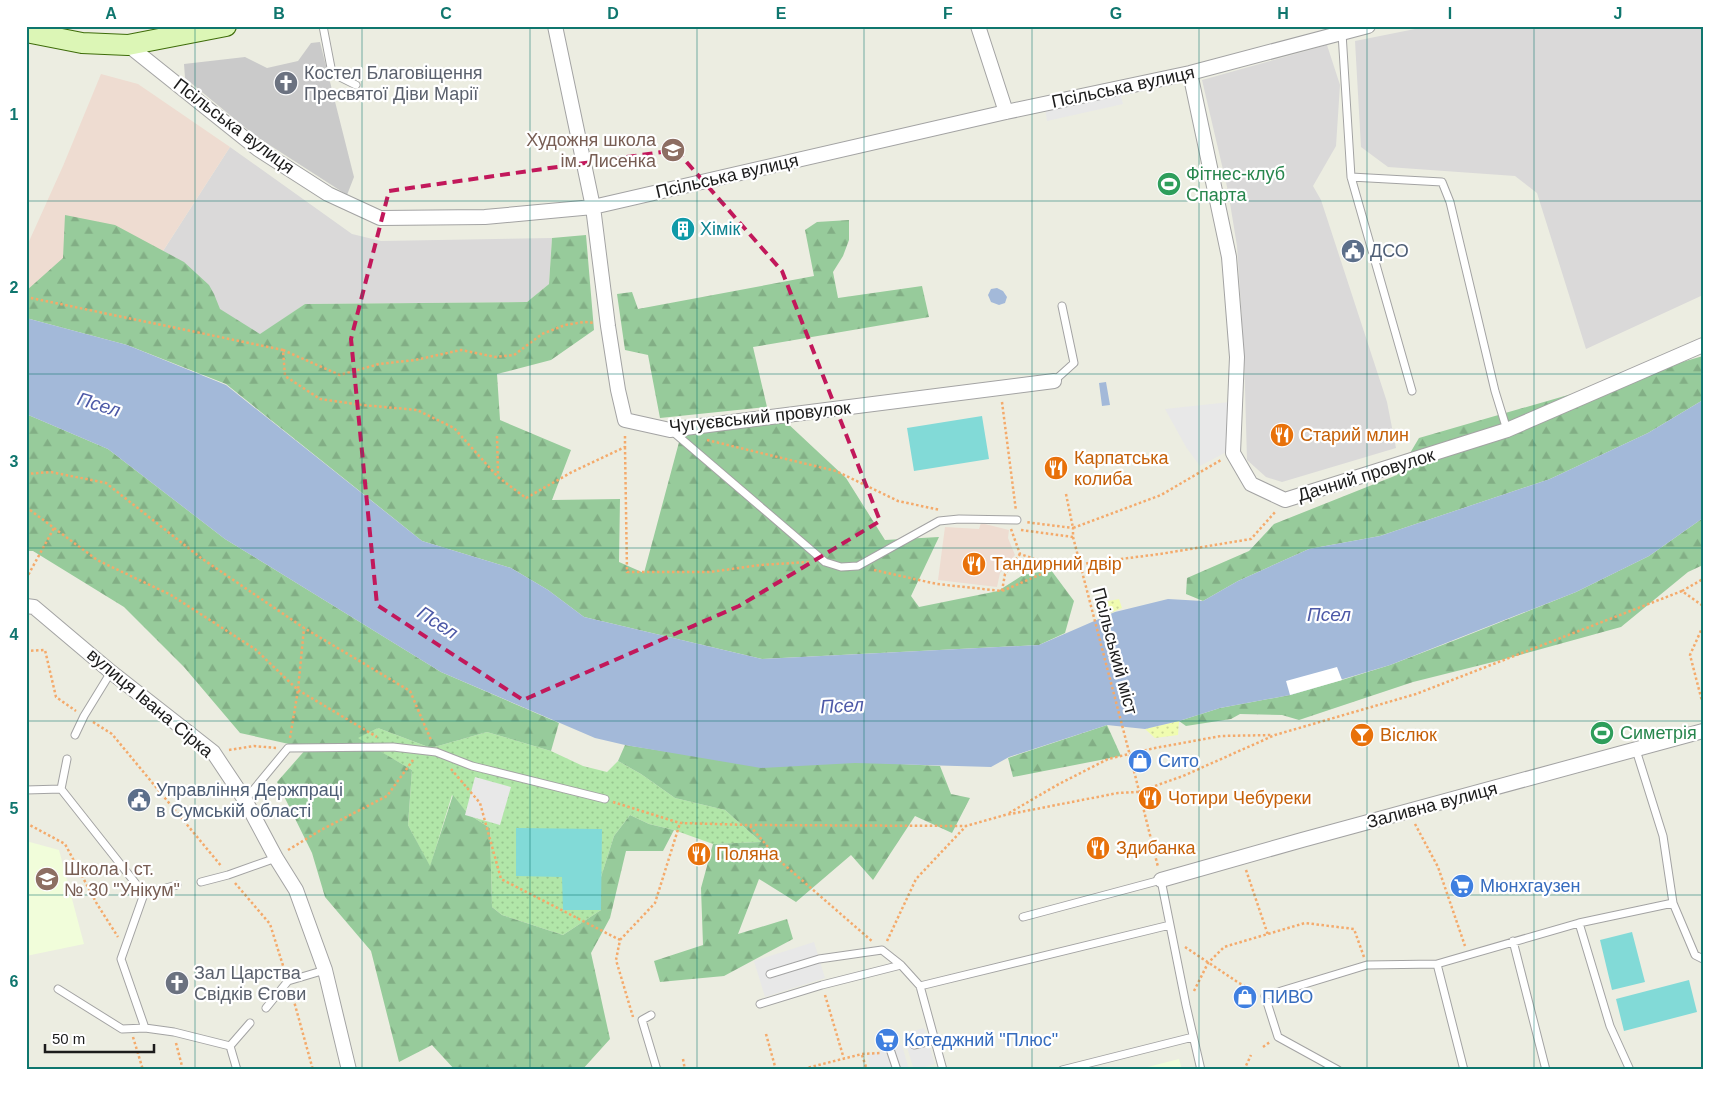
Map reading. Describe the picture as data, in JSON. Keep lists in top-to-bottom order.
{
  "streets": {
    "street": [
      "Псільська вулиця",
      "Чугуєвський провулок",
      "Дачний провулок",
      "вулиця Івана Сірка",
      "Заливна вулиця"
    ],
    "path": ["Псільський міст"]
  },
  "crossings": [
    ["Псільський міст", "Заливна вулиця"]
  ],
  "water": ["Псел"],
  "places": {
    "church": ["Костел Благовіщення Пресвятої Діви Марії", "Зал Царства Свідків Єгови"],
    "school or university": ["Художня школа ім. Лисенка", "Школа І ст. № 30 \"Унікум\""],
    "sports": ["Фітнес-клуб Спарта", "Симетрія"],
    "building": ["Хімік"],
    "public building": ["ДСО", "Управління Держпраці в Сумській області"],
    "restaurant": [
      "Старий млин",
      "Карпатська колиба",
      "Тандирний двір",
      "Чотири Чебуреки",
      "Здибанка",
      "Поляна"
    ],
    "bar": ["Віслюк"],
    "shop": ["Сито", "ПИВО"],
    "supermarket": ["Мюнхгаузен", "Котеджний \"Плюс\""]
  },
  "scale_bar": "50 m",
  "grid": {
    "columns": [
      "A",
      "B",
      "C",
      "D",
      "E",
      "F",
      "G",
      "H",
      "I",
      "J"
    ],
    "rows": [
      "1",
      "2",
      "3",
      "4",
      "5",
      "6"
    ]
  }
}
